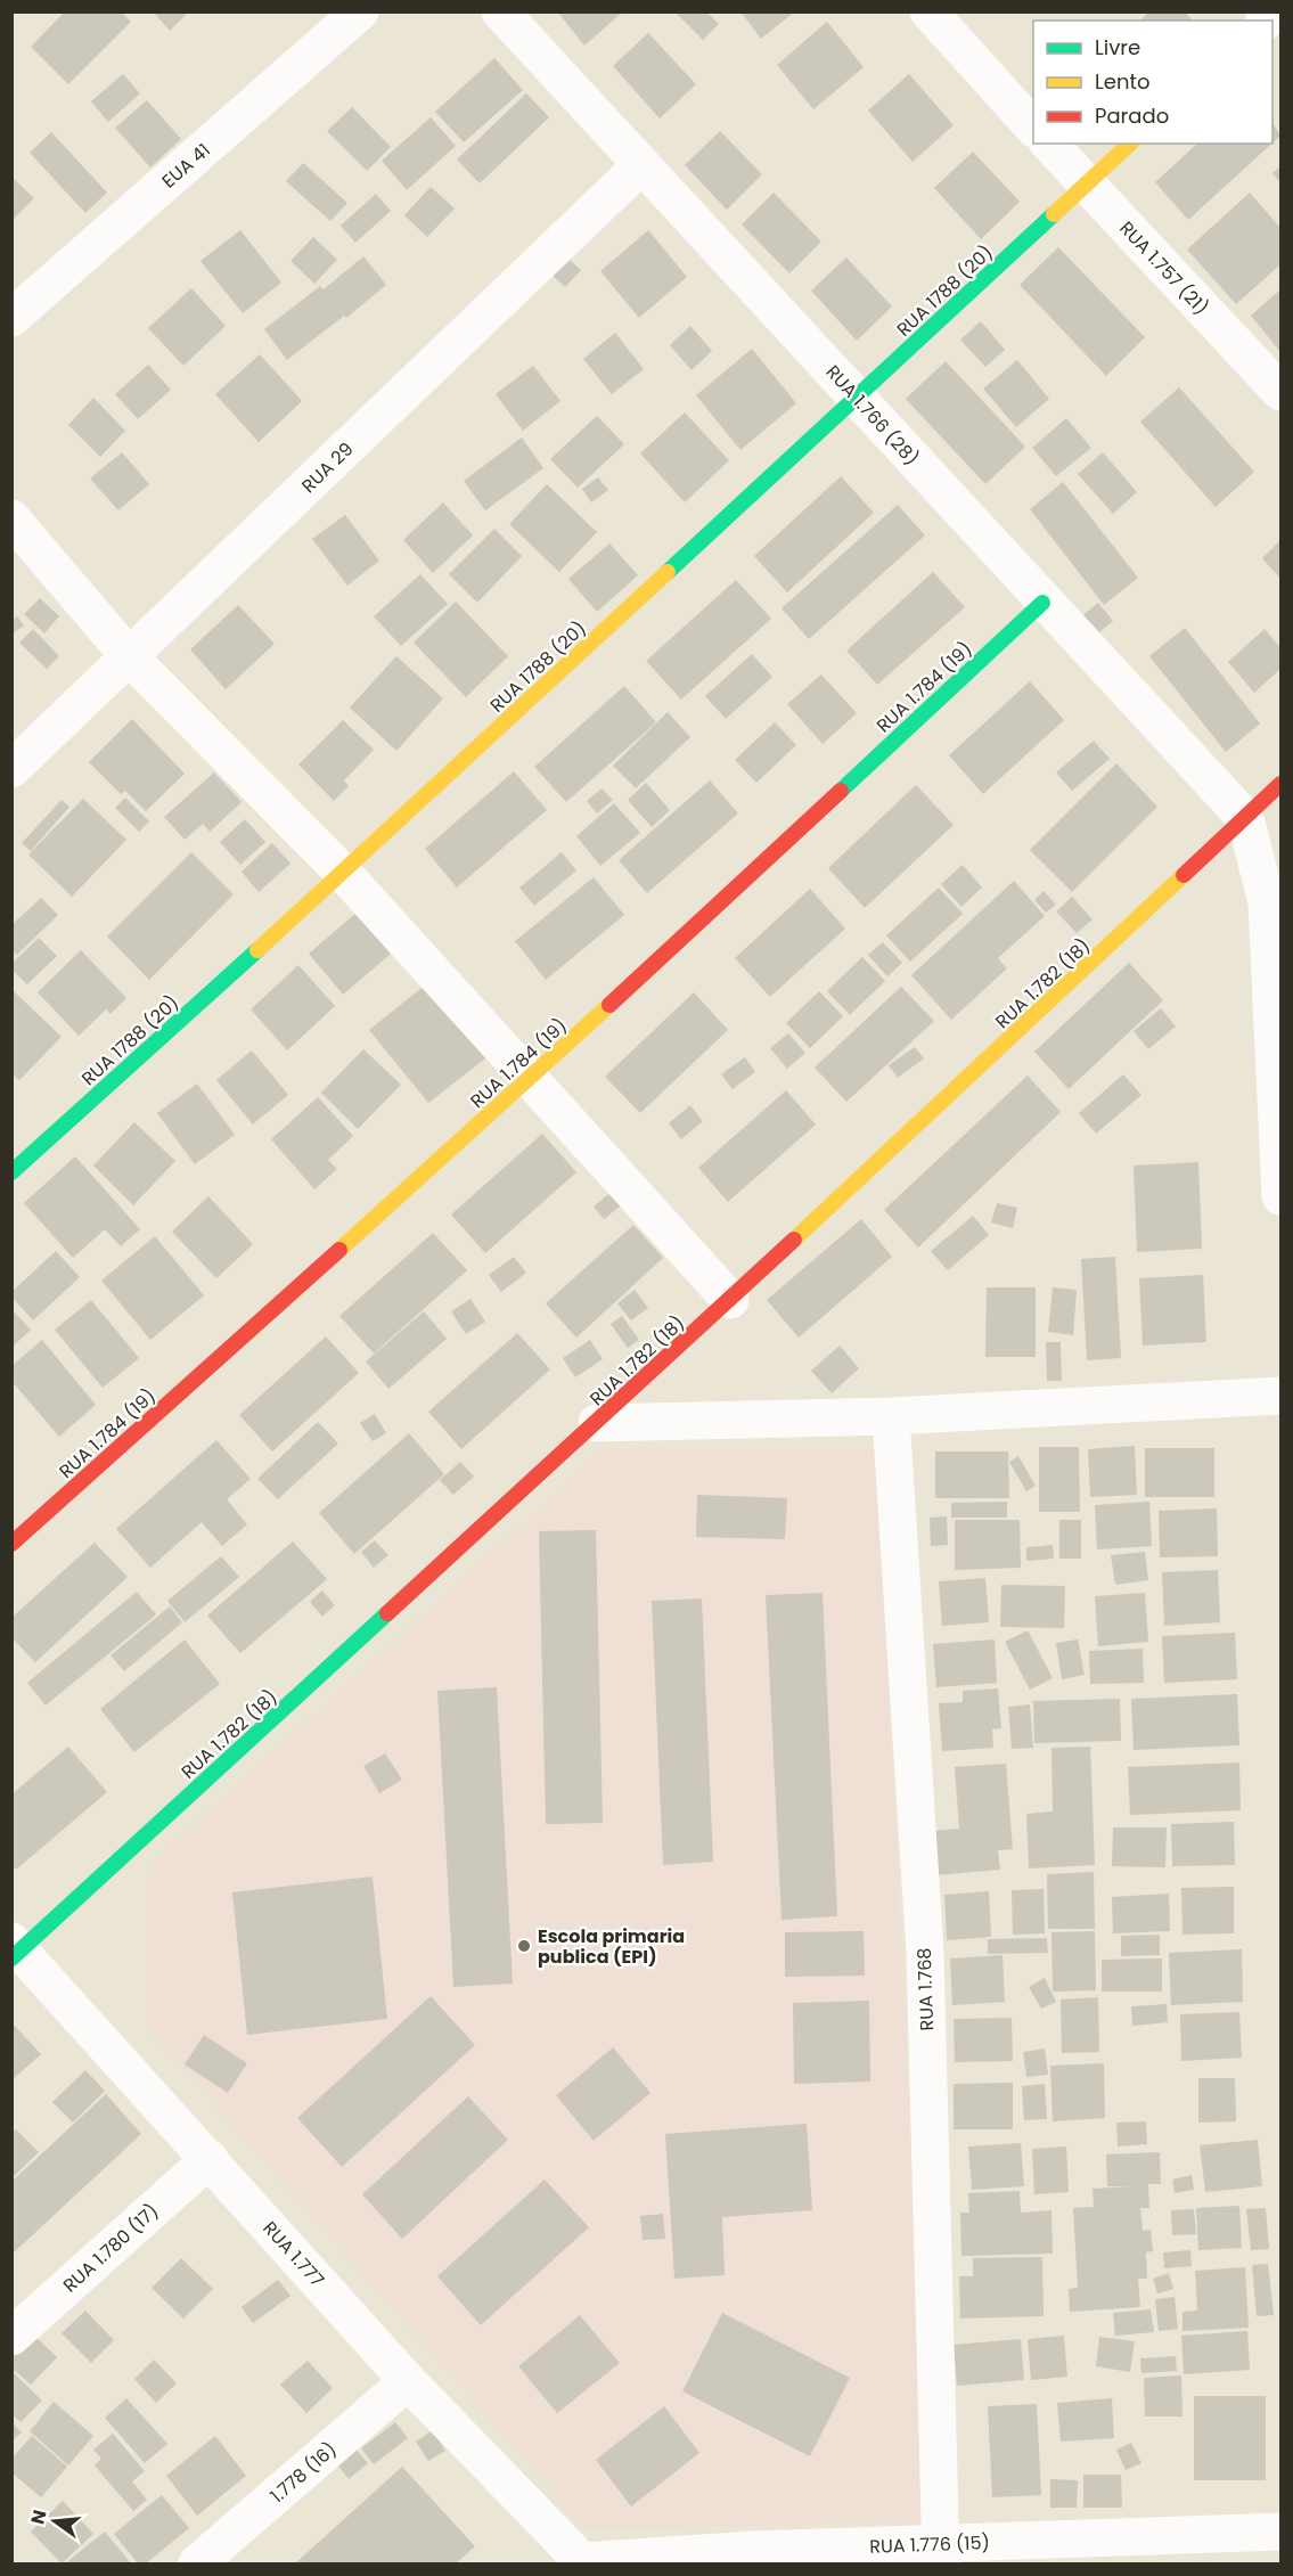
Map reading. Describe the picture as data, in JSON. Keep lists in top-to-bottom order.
{
  "streets": {
    "street": [
      "EUA 41",
      "RUA 1.757 (21)",
      "RUA 1788 (20)",
      "RUA 1.766 (28)",
      "RUA 29",
      "RUA 1.784 (19)",
      "RUA 1.782 (18)",
      "RUA 1.768",
      "RUA 1.780 (17)",
      "RUA 1.777",
      "1.778 (16)",
      "RUA 1.776 (15)"
    ]
  },
  "crossings": [
    ["RUA 1.757 (21)", "RUA 1788 (20)"],
    ["RUA 1788 (20)", "RUA 1.766 (28)"],
    ["RUA 1.766 (28)", "RUA 29"],
    ["RUA 1.766 (28)", "RUA 1.784 (19)"],
    ["RUA 1.766 (28)", "RUA 1.782 (18)"],
    ["RUA 1.782 (18)", "RUA 1.777"],
    ["RUA 1.768", "RUA 1.776 (15)"],
    ["RUA 1.780 (17)", "RUA 1.777"],
    ["RUA 1.777", "1.778 (16)"],
    ["RUA 1.777", "RUA 1.776 (15)"]
  ],
  "places": ["Escola primaria publica (EPI)"],
  "legend": ["Livre", "Lento", "Parado"],
  "north": "left"
}
